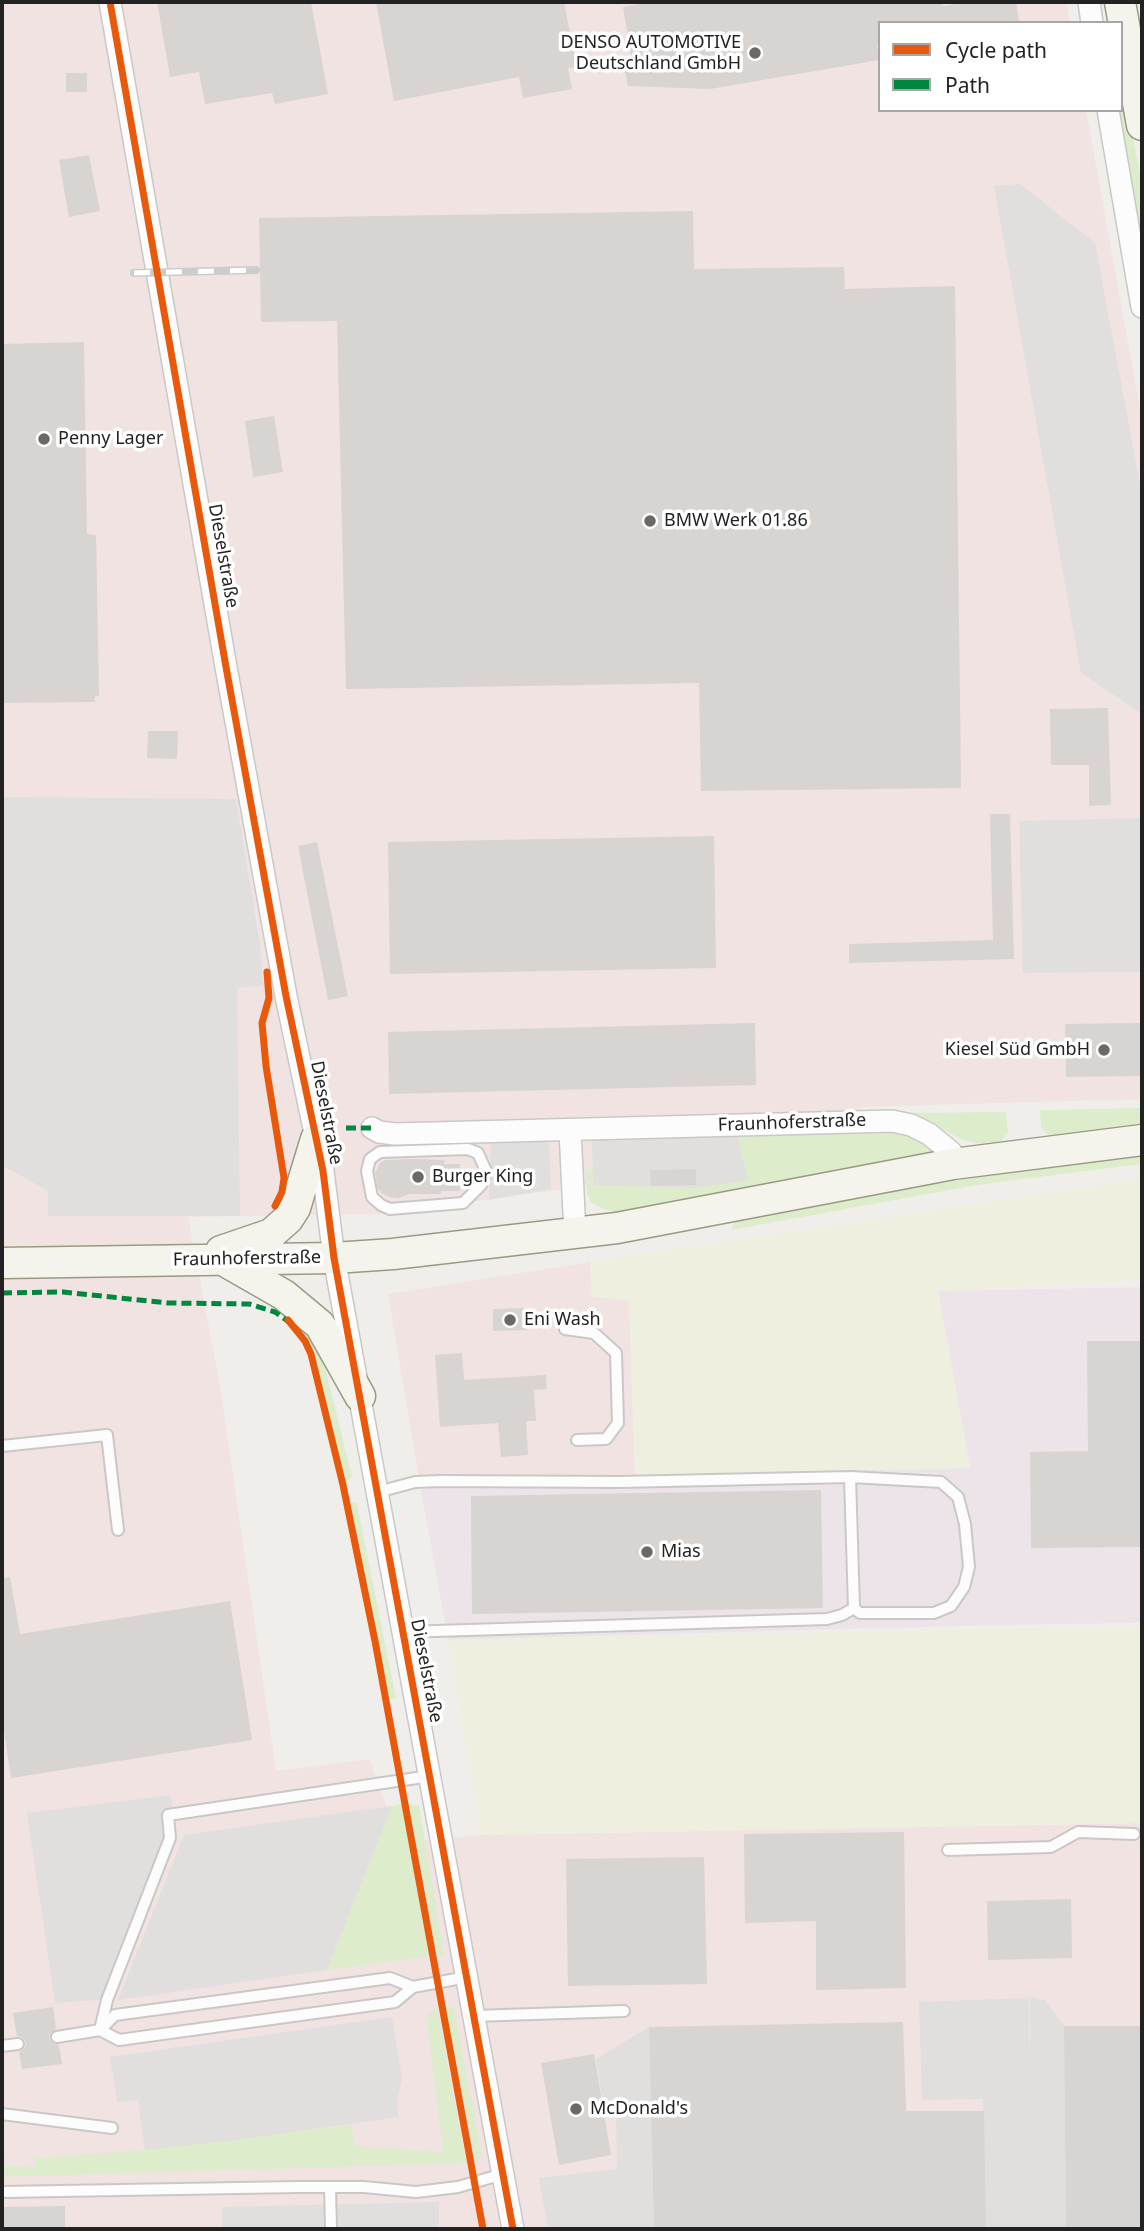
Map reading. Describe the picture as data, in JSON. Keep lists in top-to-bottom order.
{
  "streets": {
    "main road": ["Fraunhoferstraße"],
    "street": ["Dieselstraße"]
  },
  "crossings": [
    ["Dieselstraße", "Fraunhoferstraße"]
  ],
  "places": [
    "DENSO AUTOMOTIVE Deutschland GmbH",
    "Penny Lager",
    "BMW Werk 01.86",
    "Kiesel Süd GmbH",
    "Burger King",
    "Eni Wash",
    "Mias",
    "McDonald's"
  ],
  "legend": ["Cycle path", "Path"]
}
